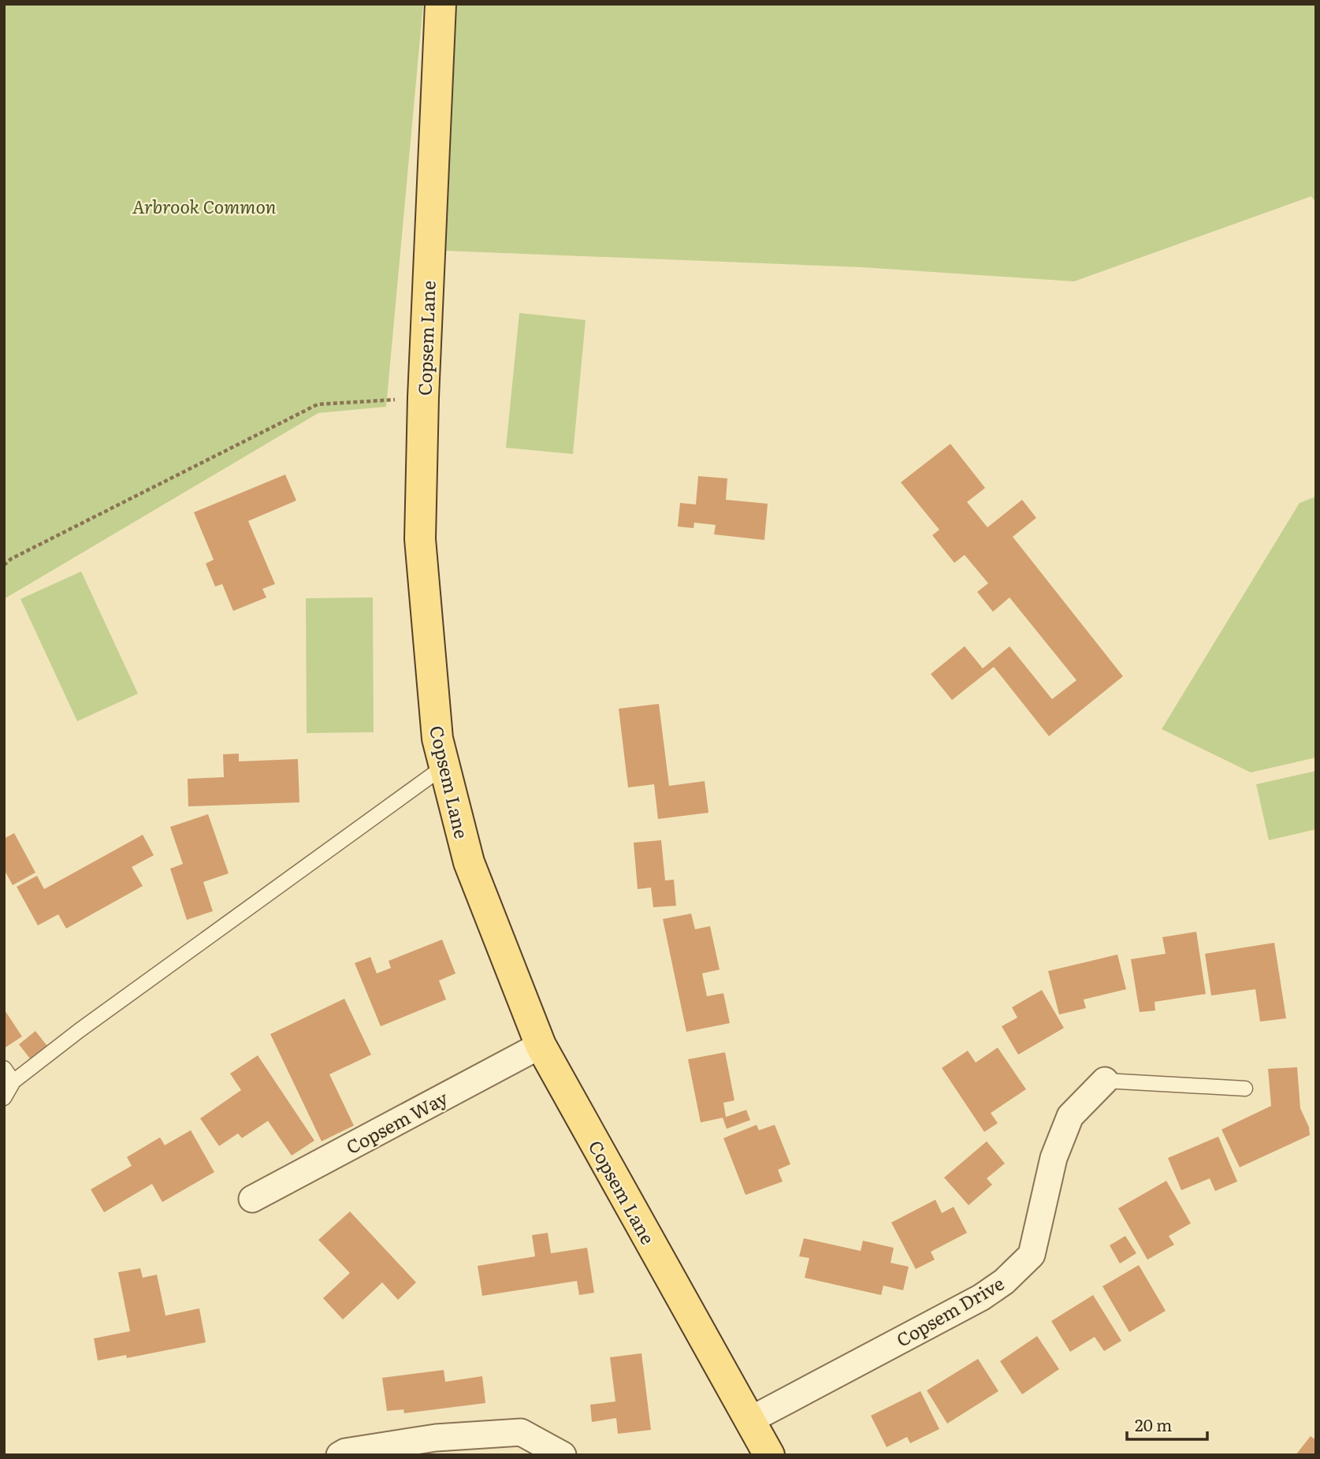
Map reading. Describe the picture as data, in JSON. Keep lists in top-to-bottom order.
{
  "streets": {
    "main road": ["Copsem Lane"],
    "street": ["Copsem Way", "Copsem Drive"]
  },
  "crossings": [
    ["Copsem Lane", "Copsem Way"],
    ["Copsem Lane", "Copsem Drive"]
  ],
  "parks": ["Arbrook Common"],
  "scale_bar": "20 m"
}
